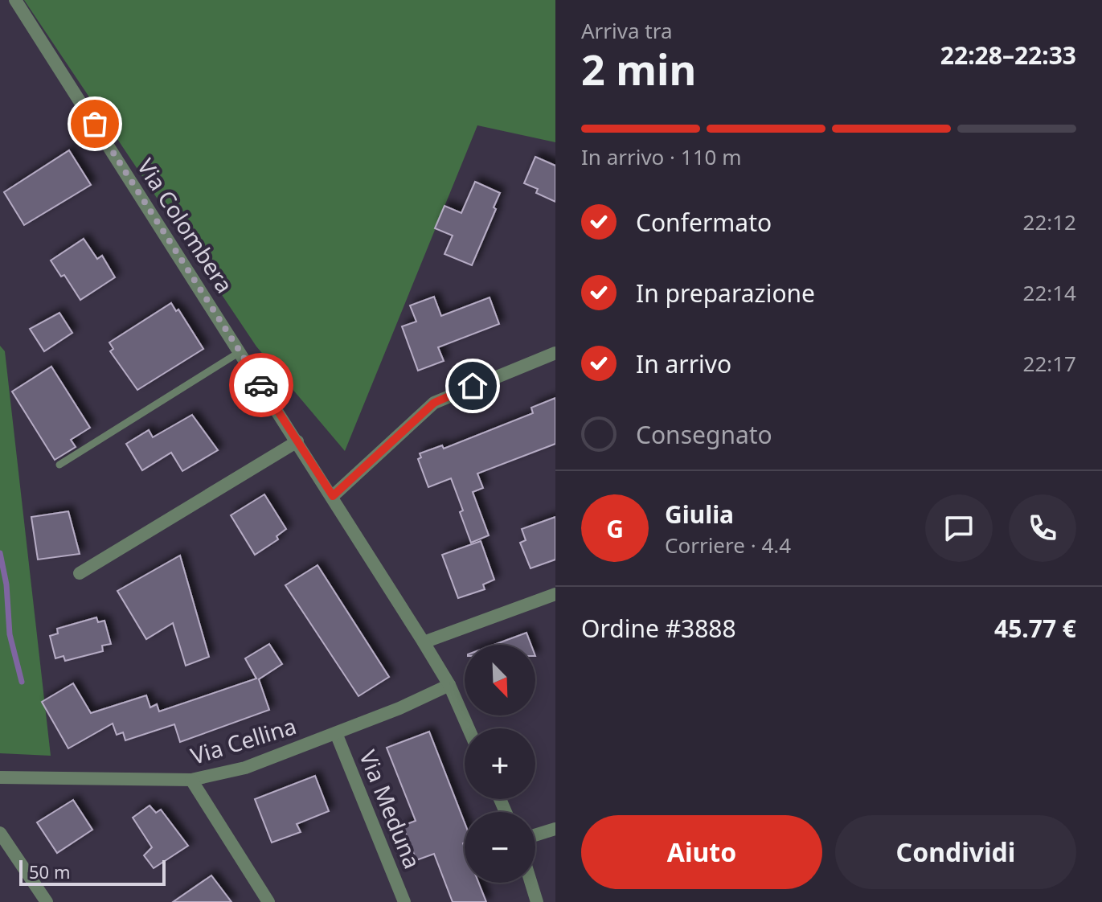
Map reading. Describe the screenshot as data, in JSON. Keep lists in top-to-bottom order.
{
  "streets": {
    "street": ["Via Colombera", "Via Cellina", "Via Meduna"]
  },
  "crossings": [
    ["Via Colombera", "Via Cellina"],
    ["Via Cellina", "Via Meduna"]
  ],
  "scale_bar": "50 m",
  "north": "bottom right",
  "page": {
    "heading": ["2 min", "Arriva tra", "22:28–22:33"],
    "panel": [
      "Giulia",
      "Corriere · 4.4",
      "Ordine #3888",
      "45.77 €"
    ],
    "bar": "In arrivo · 110 m",
    "list": [
      ["Confermato", "22:12"],
      ["In preparazione", "22:14"],
      ["In arrivo", "22:17"],
      "Consegnato"
    ],
    "round": "G",
    "map_buttons": ["+", "−"],
    "buttons": ["Aiuto", "Condividi"],
    "scale": "50 m"
  }
}
